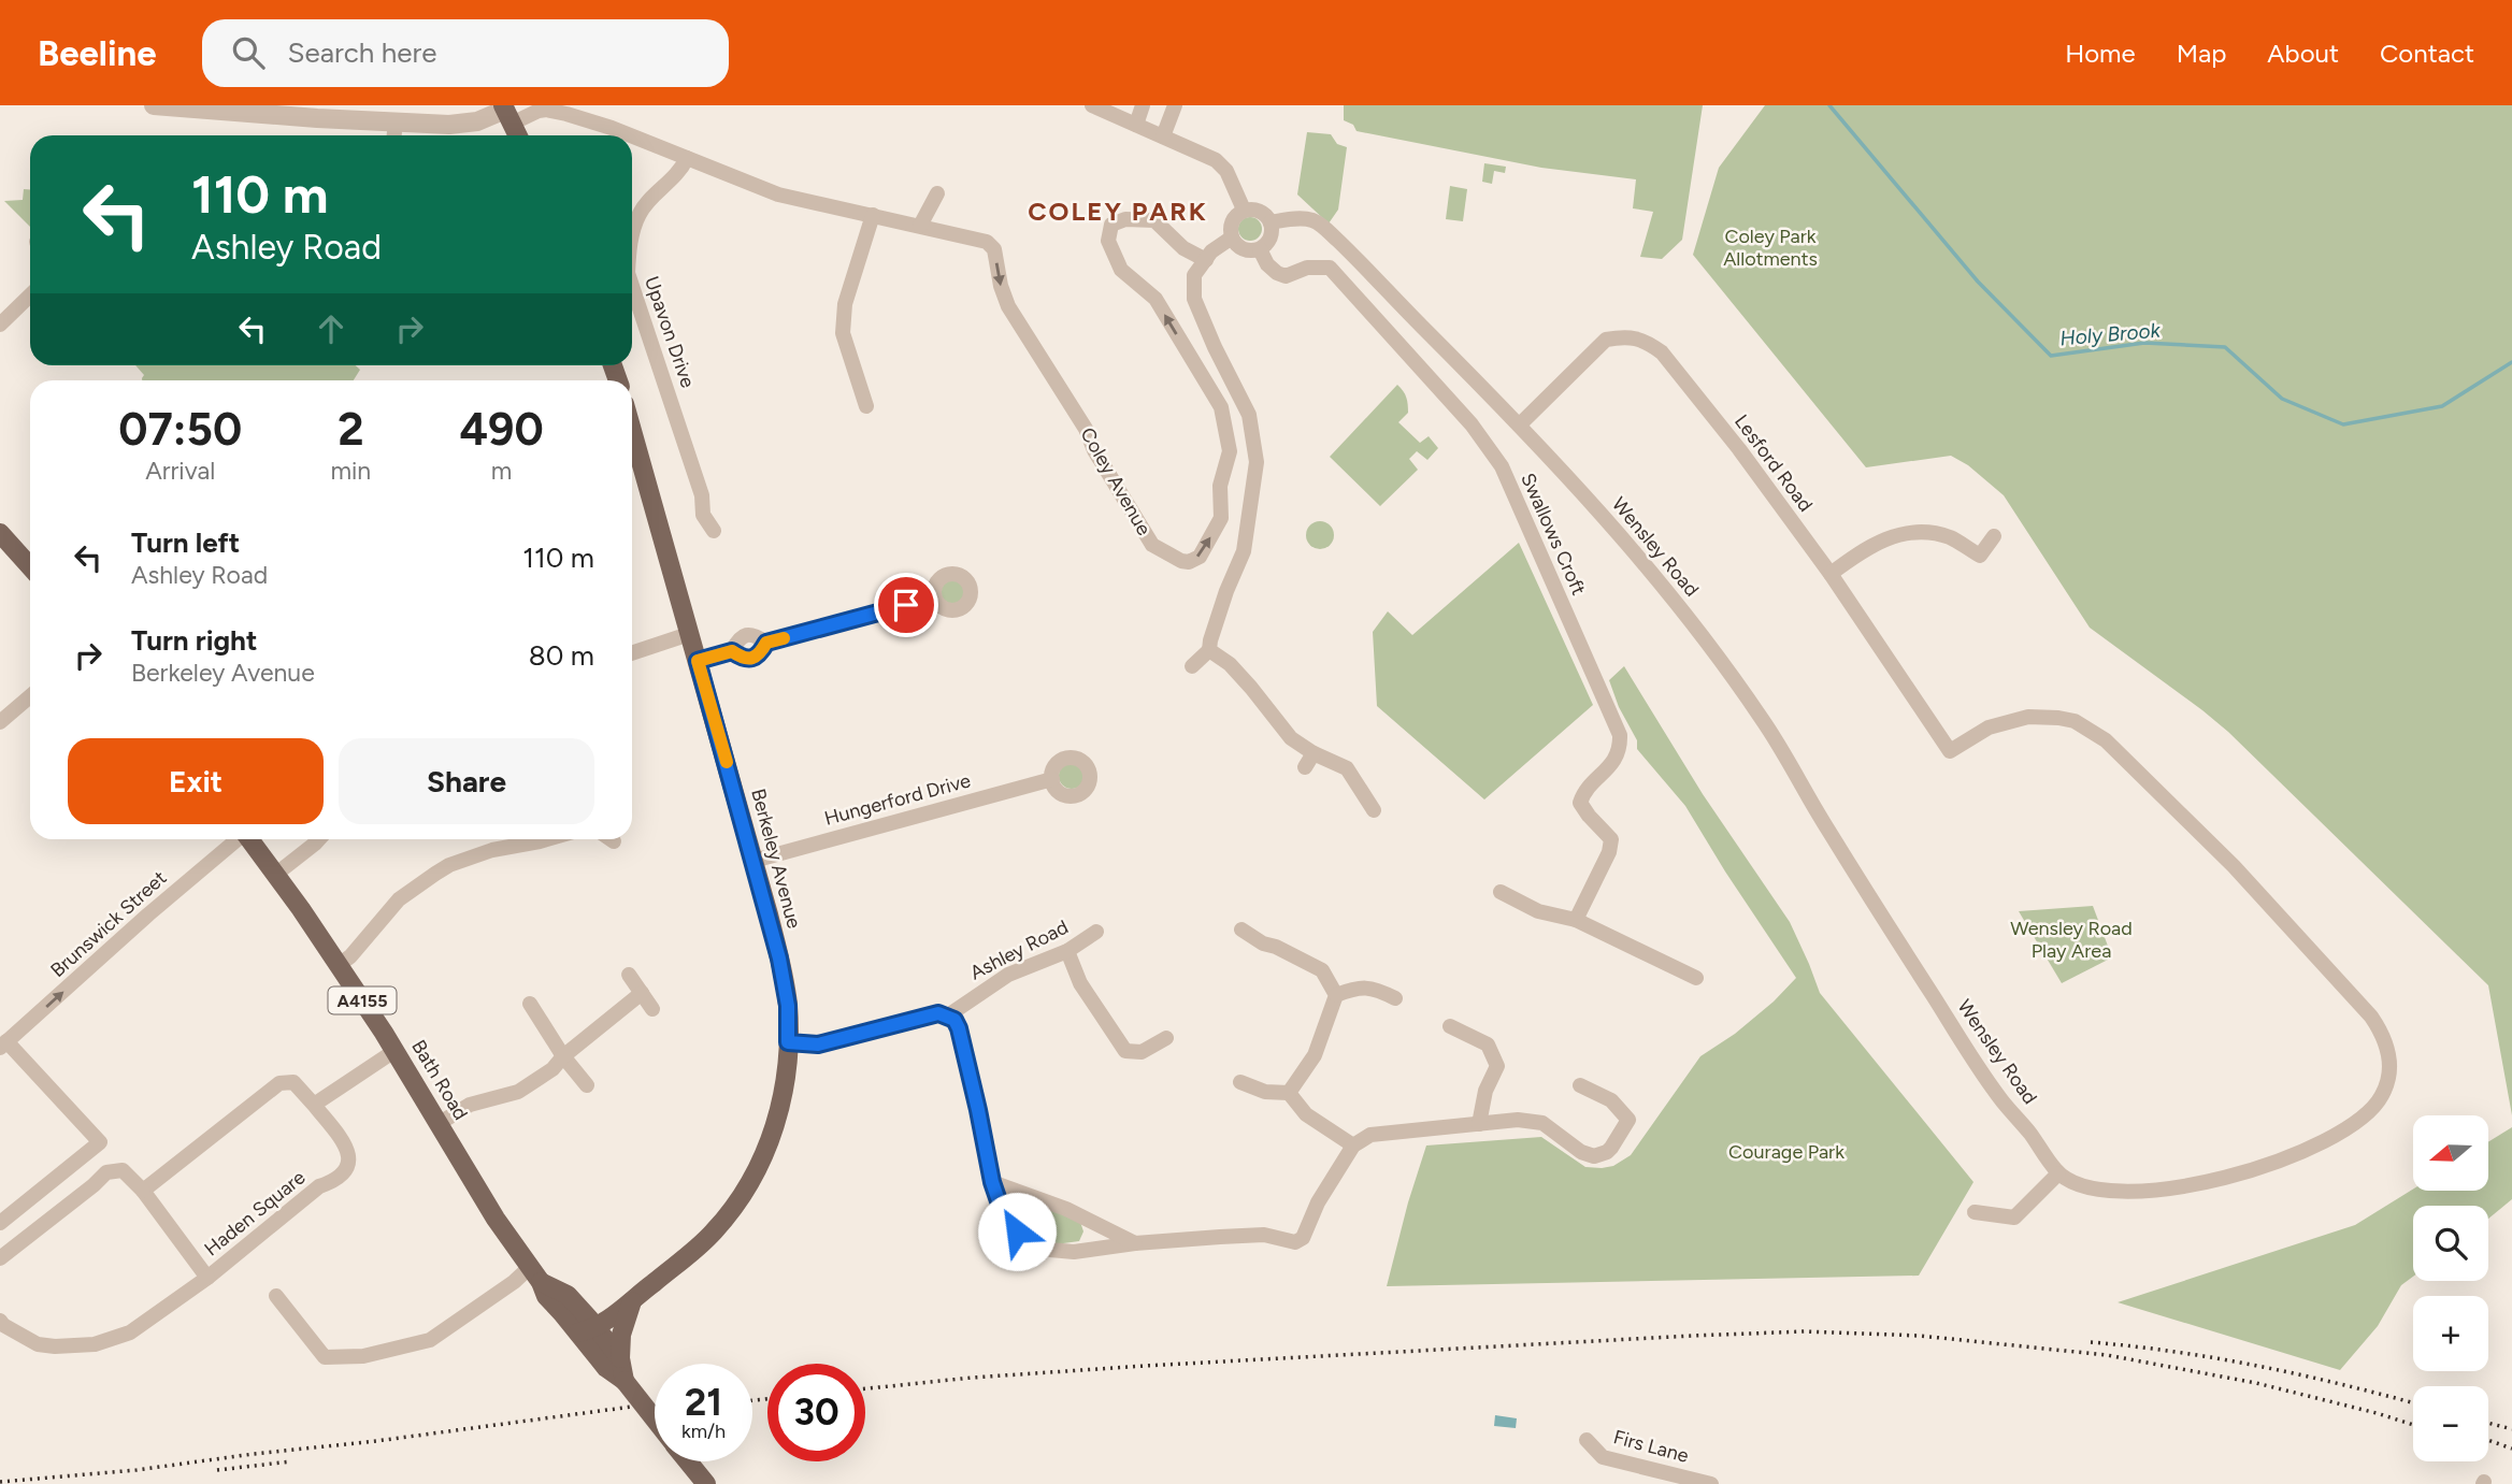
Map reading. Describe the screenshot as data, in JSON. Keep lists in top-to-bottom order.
{
  "streets": {
    "main road": ["Berkeley Avenue", "A4155", "Bath Road"],
    "street": [
      "Upavon Drive",
      "Lesford Road",
      "Coley Avenue",
      "Swallows Croft",
      "Wensley Road",
      "Hungerford Drive",
      "Brunswick Street",
      "Ashley Road",
      "Haden Square",
      "Firs Lane"
    ]
  },
  "crossings": [
    ["Upavon Drive", "Coley Avenue"],
    ["Lesford Road", "Wensley Road"],
    ["Swallows Croft", "Wensley Road"],
    ["Hungerford Drive", "Berkeley Avenue"],
    ["Berkeley Avenue", "Ashley Road"],
    ["Berkeley Avenue", "Bath Road"]
  ],
  "one_way": ["Brunswick Street"],
  "districts": ["COLEY PARK"],
  "water": ["Holy Brook"],
  "parks": ["Coley Park Allotments", "Wensley Road Play Area", "Courage Park"],
  "north": "left",
  "page": {
    "header": "Beeline",
    "search": "Search here",
    "nav": [
      "Home",
      "Map",
      "About",
      "Contact"
    ],
    "turn": ["110 m", "Ashley Road"],
    "eta": [
      "07:50",
      "Arrival",
      "2",
      "min",
      "490",
      "m"
    ],
    "list": [
      {
        "name": "Turn left",
        "note": "Ashley Road",
        "value": "110 m"
      },
      {
        "name": "Turn right",
        "note": "Berkeley Avenue",
        "value": "80 m"
      }
    ],
    "buttons": ["Exit", "Share"],
    "map_buttons": ["+", "−"],
    "speed": "21 km/h",
    "limit": "30"
  }
}
